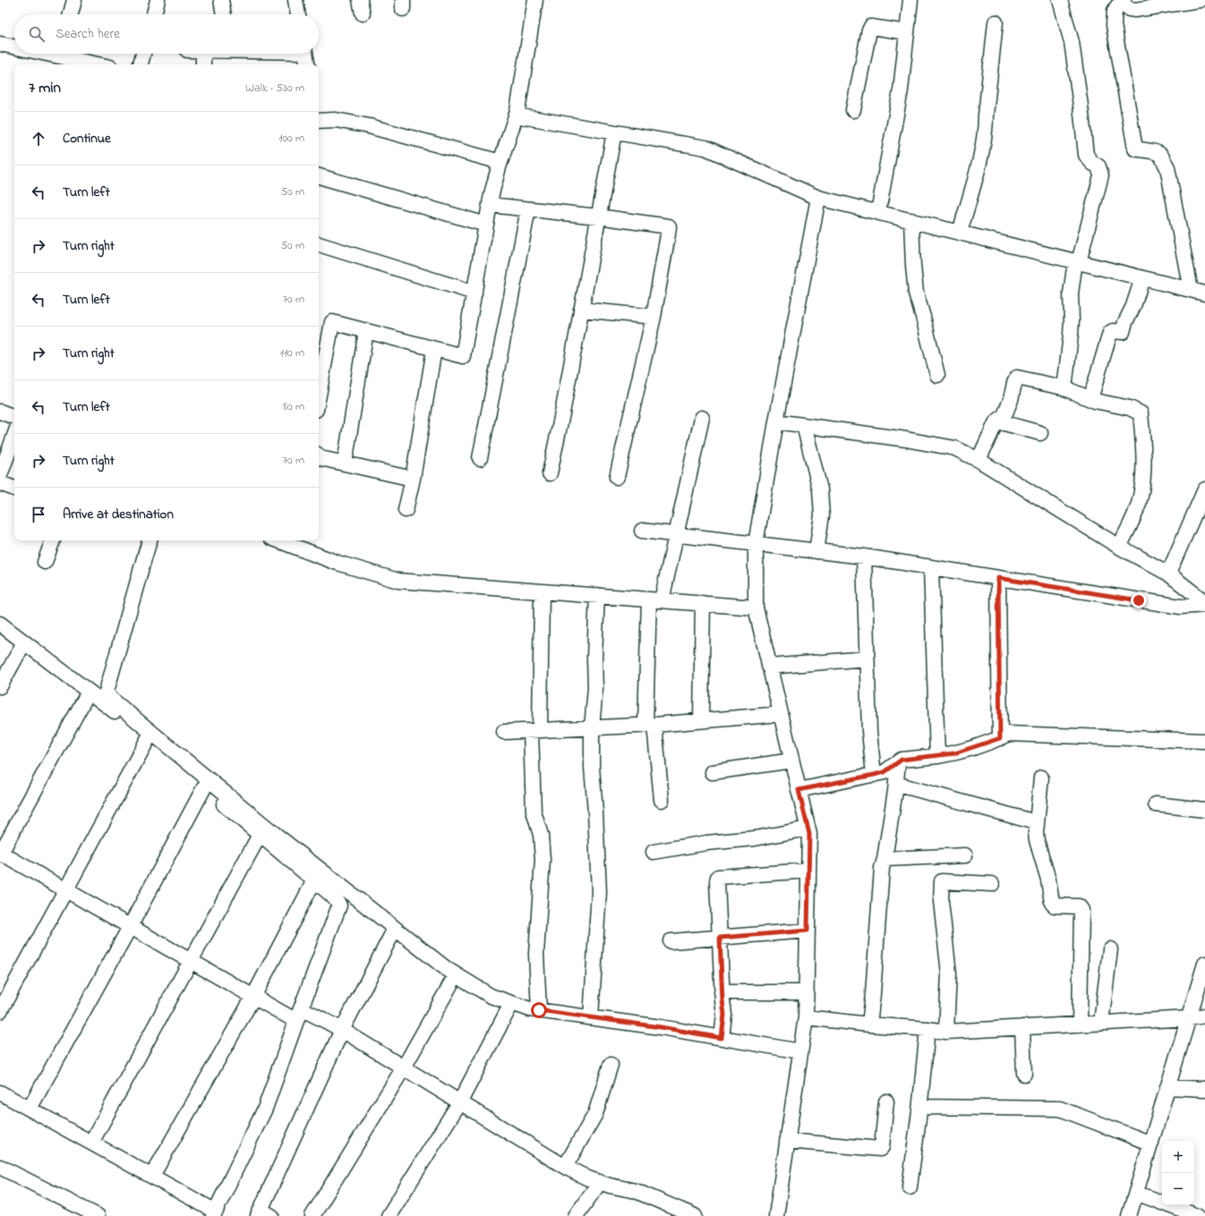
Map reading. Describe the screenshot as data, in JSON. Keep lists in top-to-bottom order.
{
  "page": {
    "search": "Search here",
    "heading": ["7 min", "Walk · 530 m"],
    "list": [
      ["Continue", "100 m"],
      ["Turn left", "50 m"],
      ["Turn right", "50 m"],
      ["Turn left", "70 m"],
      ["Turn right", "110 m"],
      ["Turn left", "80 m"],
      ["Turn right", "70 m"],
      "Arrive at destination"
    ],
    "map_buttons": ["+", "−"]
  }
}
